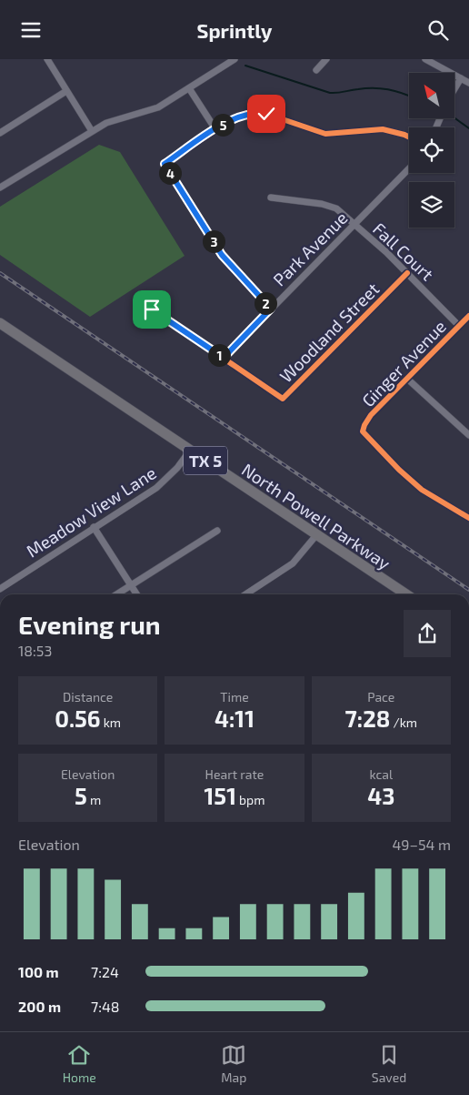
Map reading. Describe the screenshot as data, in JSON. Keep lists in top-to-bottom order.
{
  "streets": {
    "main road": ["TX 5", "North Powell Parkway"],
    "street": [
      "Park Avenue",
      "Fall Court",
      "Woodland Street",
      "Ginger Avenue",
      "Meadow View Lane"
    ]
  },
  "crossings": [
    ["Park Avenue", "Fall Court"],
    ["Park Avenue", "Woodland Street"],
    ["Fall Court", "Woodland Street"],
    ["Fall Court", "Ginger Avenue"],
    ["Meadow View Lane", "North Powell Parkway"]
  ],
  "north": "top left",
  "page": {
    "header": "Sprintly",
    "pins": [
      "5",
      "4",
      "3",
      "2",
      "1"
    ],
    "heading": ["Evening run", "18:53"],
    "stats": [
      ["Distance", "0.56 km"],
      ["Time", "4:11"],
      ["Pace", "7:28 /km"],
      ["Elevation", "5 m"],
      ["Heart rate", "151 bpm"],
      ["kcal", "43"]
    ],
    "chart": ["Elevation", "49–54 m"],
    "list": [
      {
        "name": "100 m",
        "note": "7:24"
      },
      {
        "name": "200 m",
        "note": "7:48"
      }
    ],
    "tabs": ["Home", "Map", "Saved"]
  }
}
